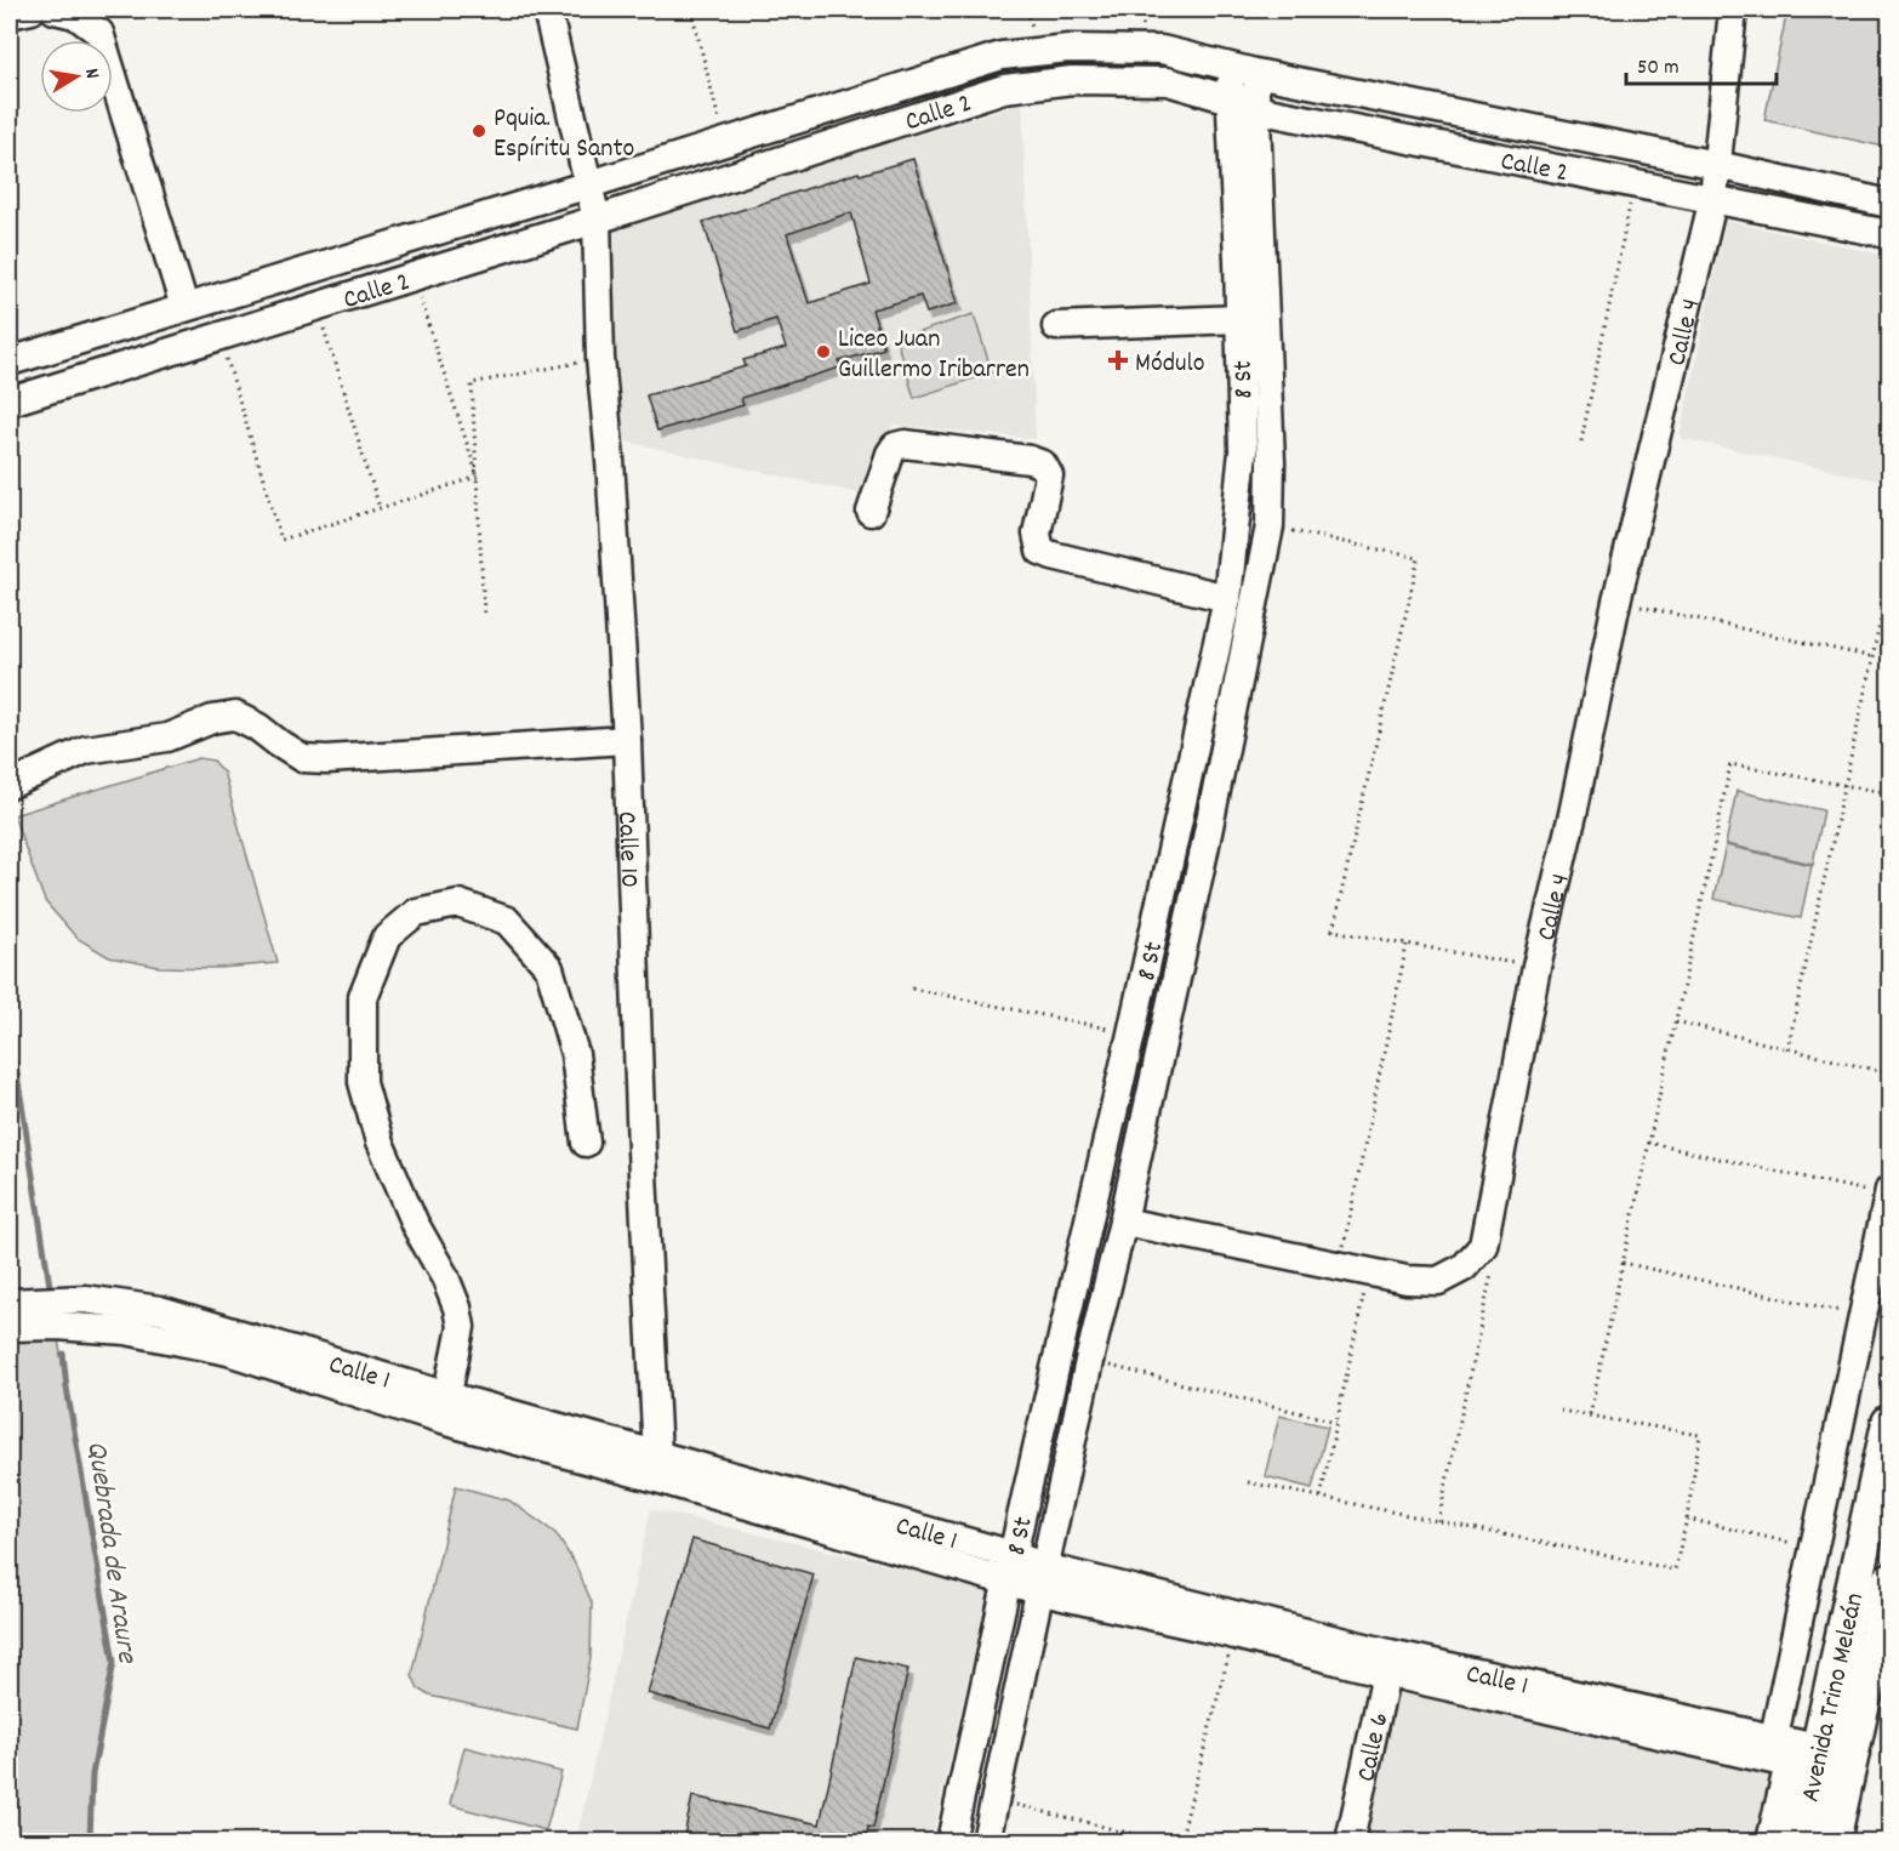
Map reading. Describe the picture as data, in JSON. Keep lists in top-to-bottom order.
{
  "streets": {
    "main road": ["Avenida Trino Meleán"],
    "street": [
      "Calle 2",
      "Calle 4",
      "8 St",
      "Calle 10",
      "Calle 1",
      "Calle 6"
    ]
  },
  "crossings": [
    ["Calle 2", "Calle 4"],
    ["Calle 2", "8 St"],
    ["Calle 2", "Calle 10"],
    ["Calle 4", "8 St"],
    ["8 St", "Calle 1"],
    ["Calle 10", "Calle 1"],
    ["Calle 1", "Avenida Trino Meleán"],
    ["Calle 1", "Calle 6"]
  ],
  "water": ["Quebrada de Araure"],
  "places": {
    "other": ["Pquia. Espíritu Santo", "Liceo Juan Guillermo Iribarren"],
    "health": ["Módulo"]
  },
  "scale_bar": "50 m",
  "north": "right"
}
